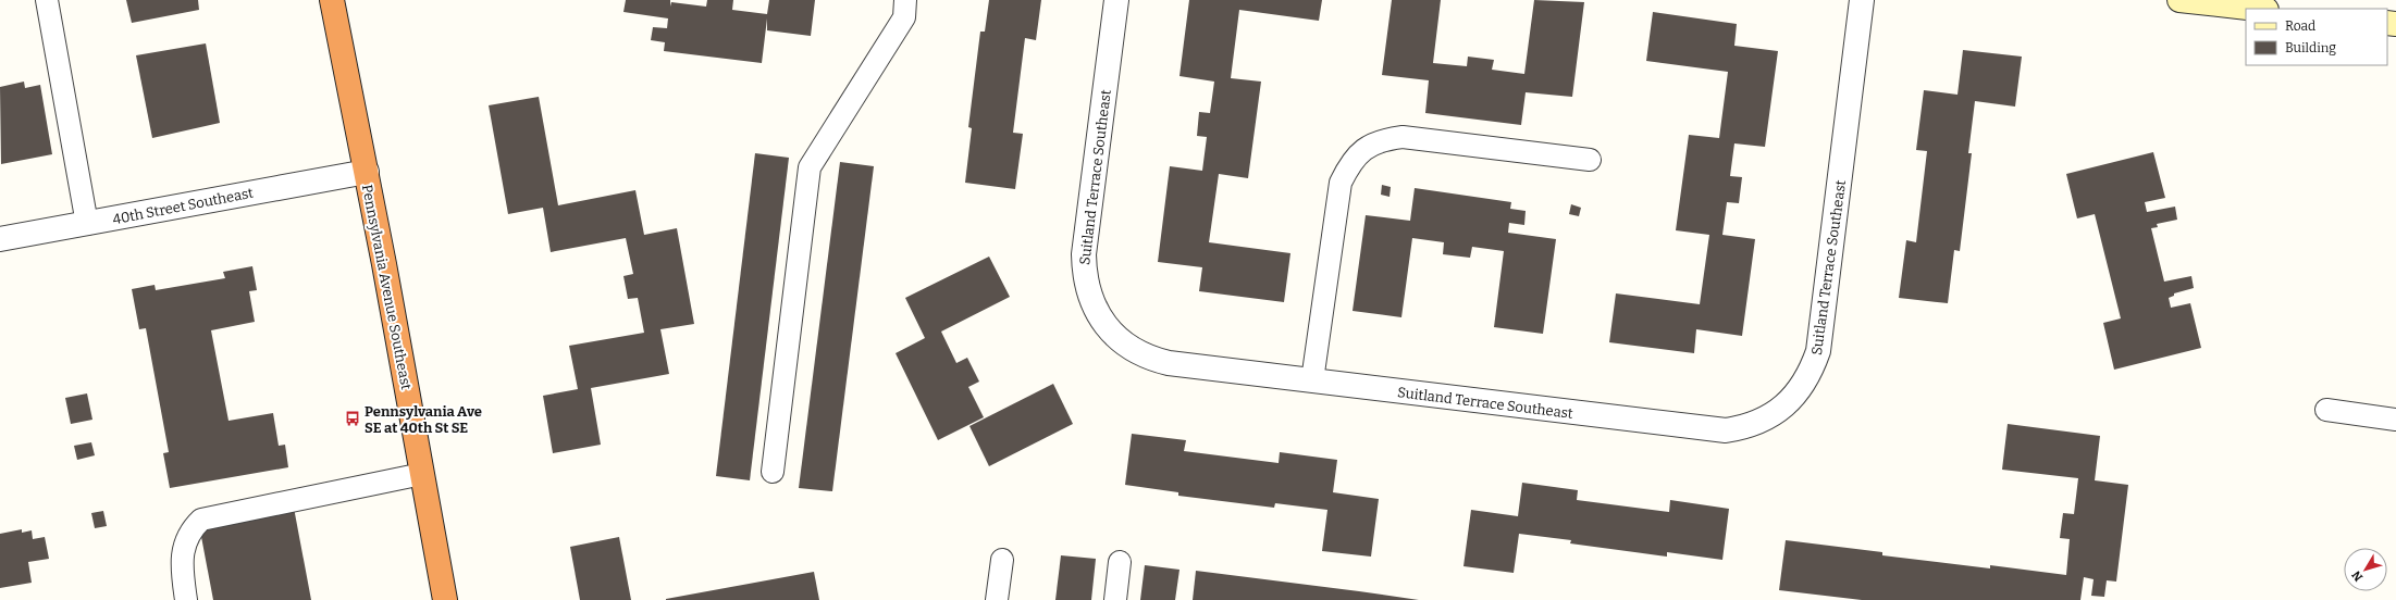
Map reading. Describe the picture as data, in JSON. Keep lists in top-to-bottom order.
{
  "streets": {
    "highway": ["Pennsylvania Avenue Southeast"],
    "street": ["Suitland Terrace Southeast", "40th Street Southeast"]
  },
  "crossings": [
    ["40th Street Southeast", "Pennsylvania Avenue Southeast"]
  ],
  "places": {
    "bus stop": ["Pennsylvania Ave SE at 40th St SE"]
  },
  "legend": ["Road", "Building"],
  "north": "bottom left"
}
